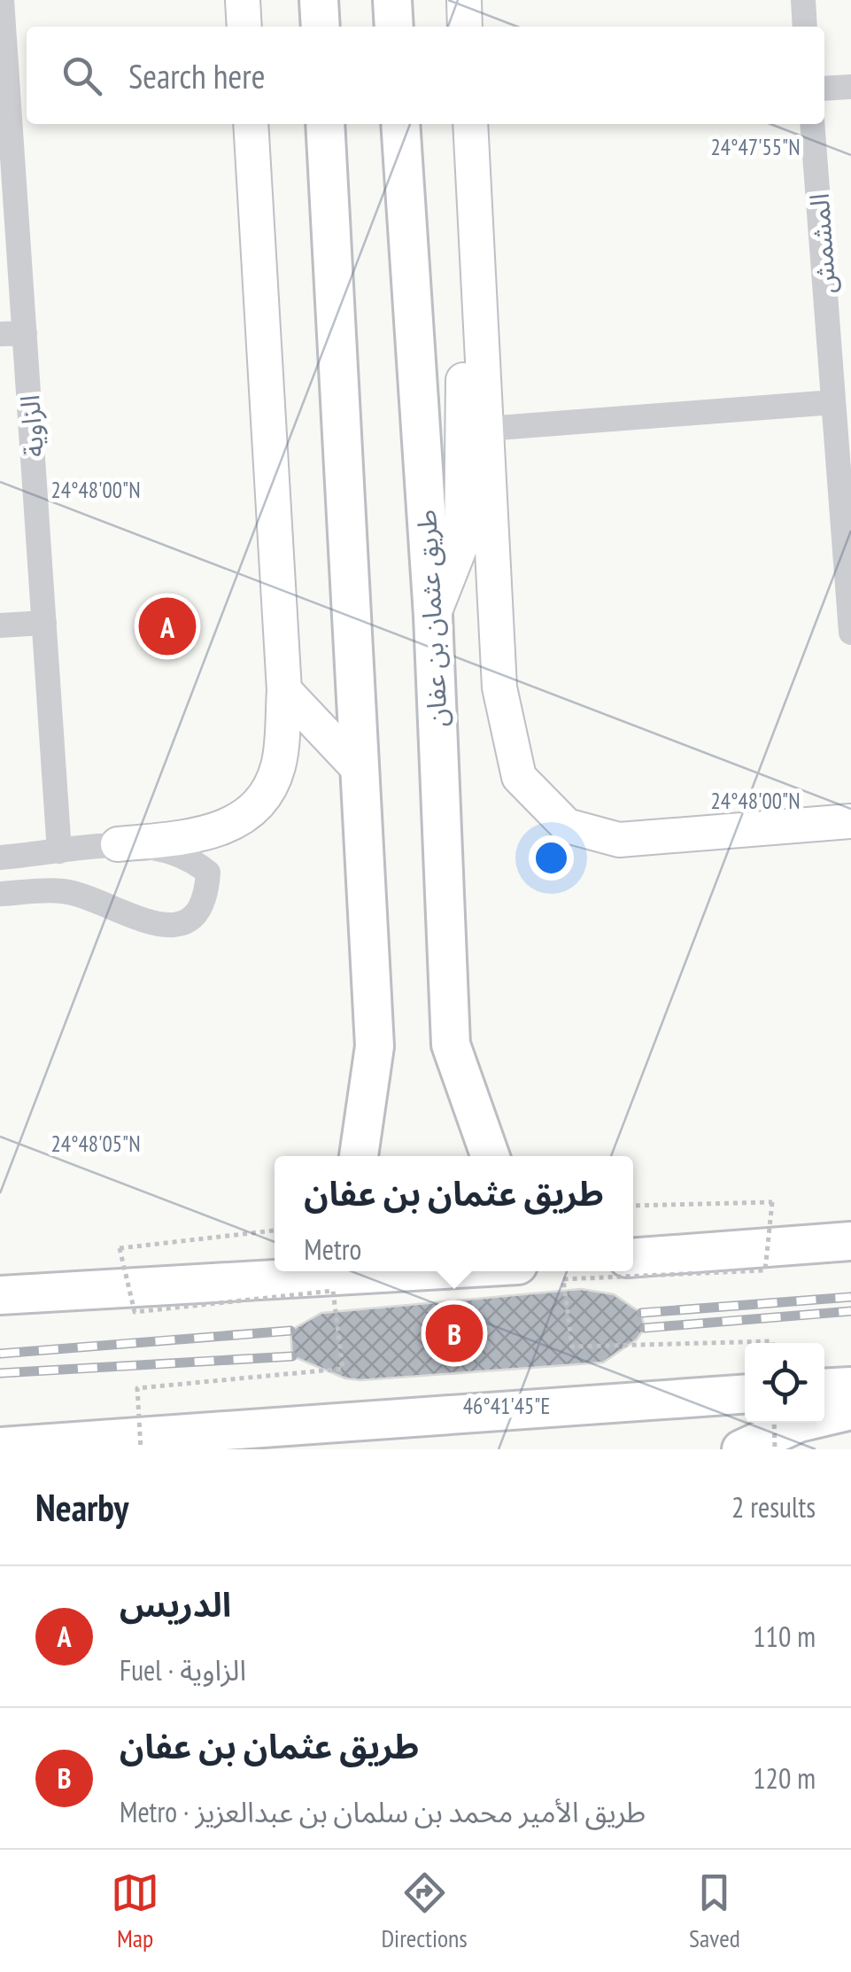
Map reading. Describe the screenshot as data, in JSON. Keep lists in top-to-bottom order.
{
  "streets": {
    "main road": ["طريق عثمان بن عفان"],
    "street": ["المشمش", "الزاوية"]
  },
  "page": {
    "search": "Search here",
    "pins": ["A", "B"],
    "popup": ["طريق عثمان بن عفان", "Metro"],
    "heading": ["Nearby", "2 results"],
    "list": [
      {
        "mark": "A",
        "name": "الدريس",
        "note": "Fuel · الزاوية",
        "value": "110 m"
      },
      {
        "mark": "B",
        "name": "طريق عثمان بن عفان",
        "note": "Metro · طريق الأمير محمد بن سلمان بن عبدالعزيز",
        "value": "120 m"
      }
    ],
    "nav": ["Map", "Directions", "Saved"]
  },
  "coordinates": [
    "24°47'55\"N",
    "24°48'00\"N",
    "24°48'05\"N",
    "46°41'45\"E"
  ]
}
